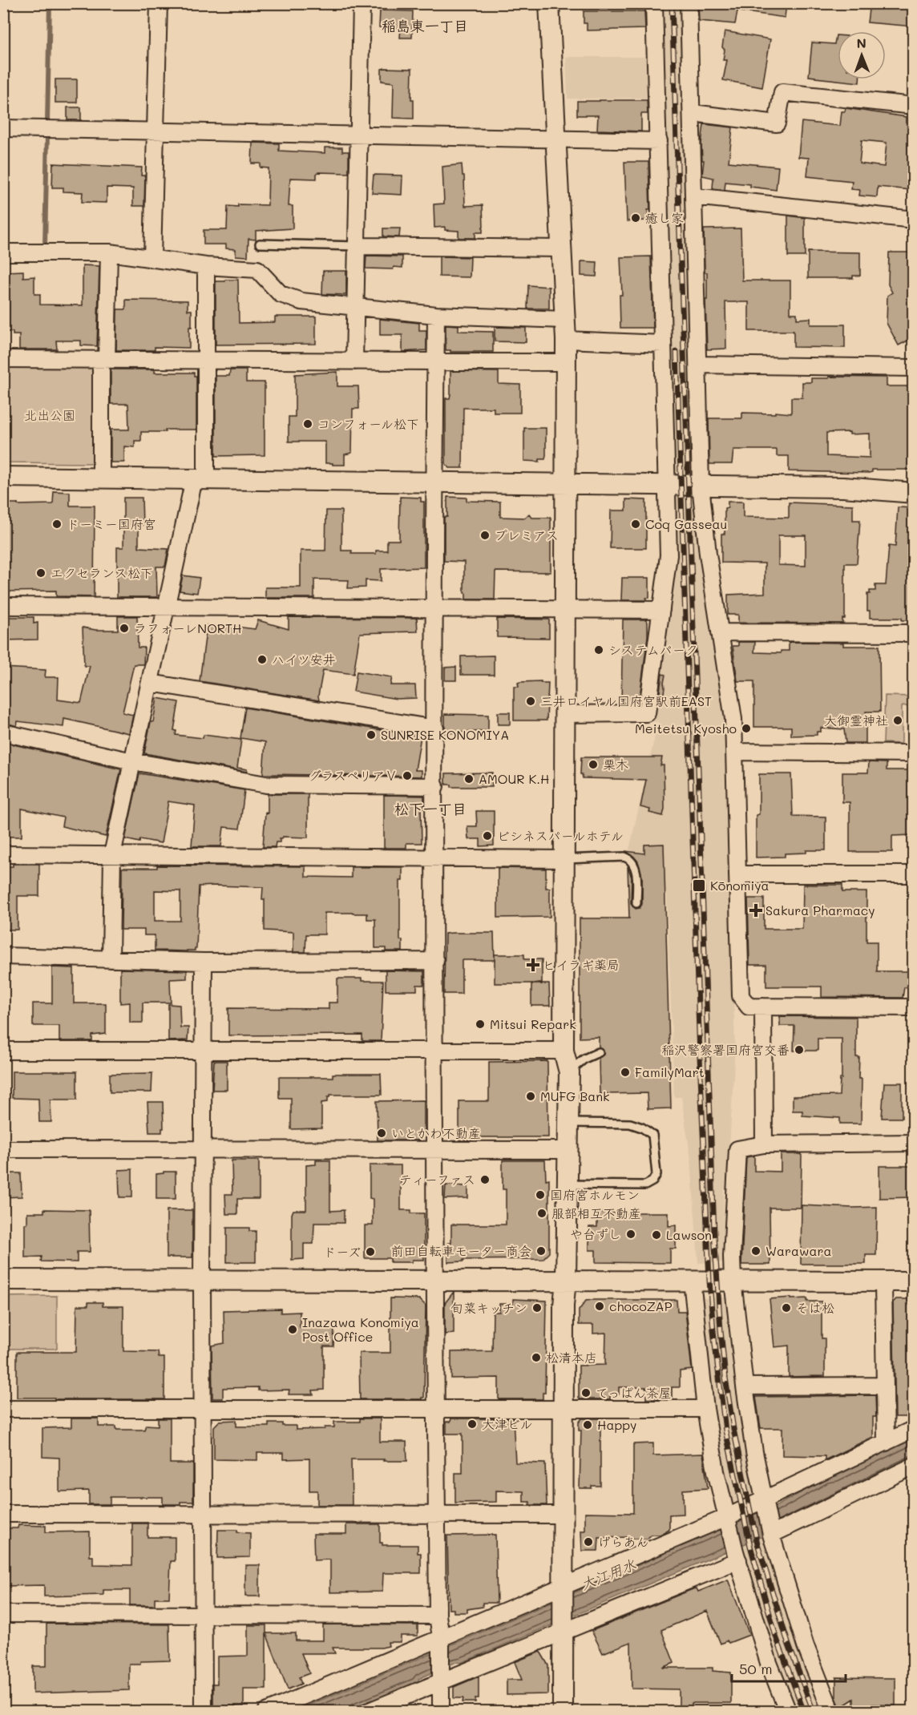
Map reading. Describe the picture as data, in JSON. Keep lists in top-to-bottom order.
{
  "districts": ["稲島東一丁目", "松下一丁目"],
  "water": ["大江用水"],
  "parks": ["北出公園"],
  "places": {
    "other": [
      "癒し家",
      "コンフォール松下",
      "ドーミー国府宮",
      "Coq Gasseau",
      "プレミアス",
      "エクセランス松下",
      "ラフォーレNORTH",
      "システムパーク",
      "ハイツ安井",
      "三井ロイヤル国府宮駅前EAST",
      "大御霊神社",
      "Meitetsu Kyosho",
      "SUNRISE KONOMIYA",
      "栗木",
      "グラスペリアⅤ",
      "AMOUR K.H",
      "ビシネスパールホテル",
      "Mitsui Repark",
      "稲沢警察署国府宮交番",
      "FamilyMart",
      "MUFG Bank",
      "いとかわ不動産",
      "ティーファス",
      "国府宮ホルモン",
      "服部相互不動産",
      "や台ずし",
      "Lawson",
      "前田自転車モーター商会",
      "Warawara",
      "ドーズ",
      "chocoZAP",
      "旬菜キッチン",
      "そは松",
      "Inazawa Konomiya Post Office",
      "松清本店",
      "てっぱん茶屋",
      "大津ビル",
      "Happy",
      "げらあん"
    ],
    "transit": ["Kōnomiya"],
    "health": ["Sakura Pharmacy", "ヒイラギ薬局"]
  },
  "scale_bar": "50 m",
  "north": "top"
}
